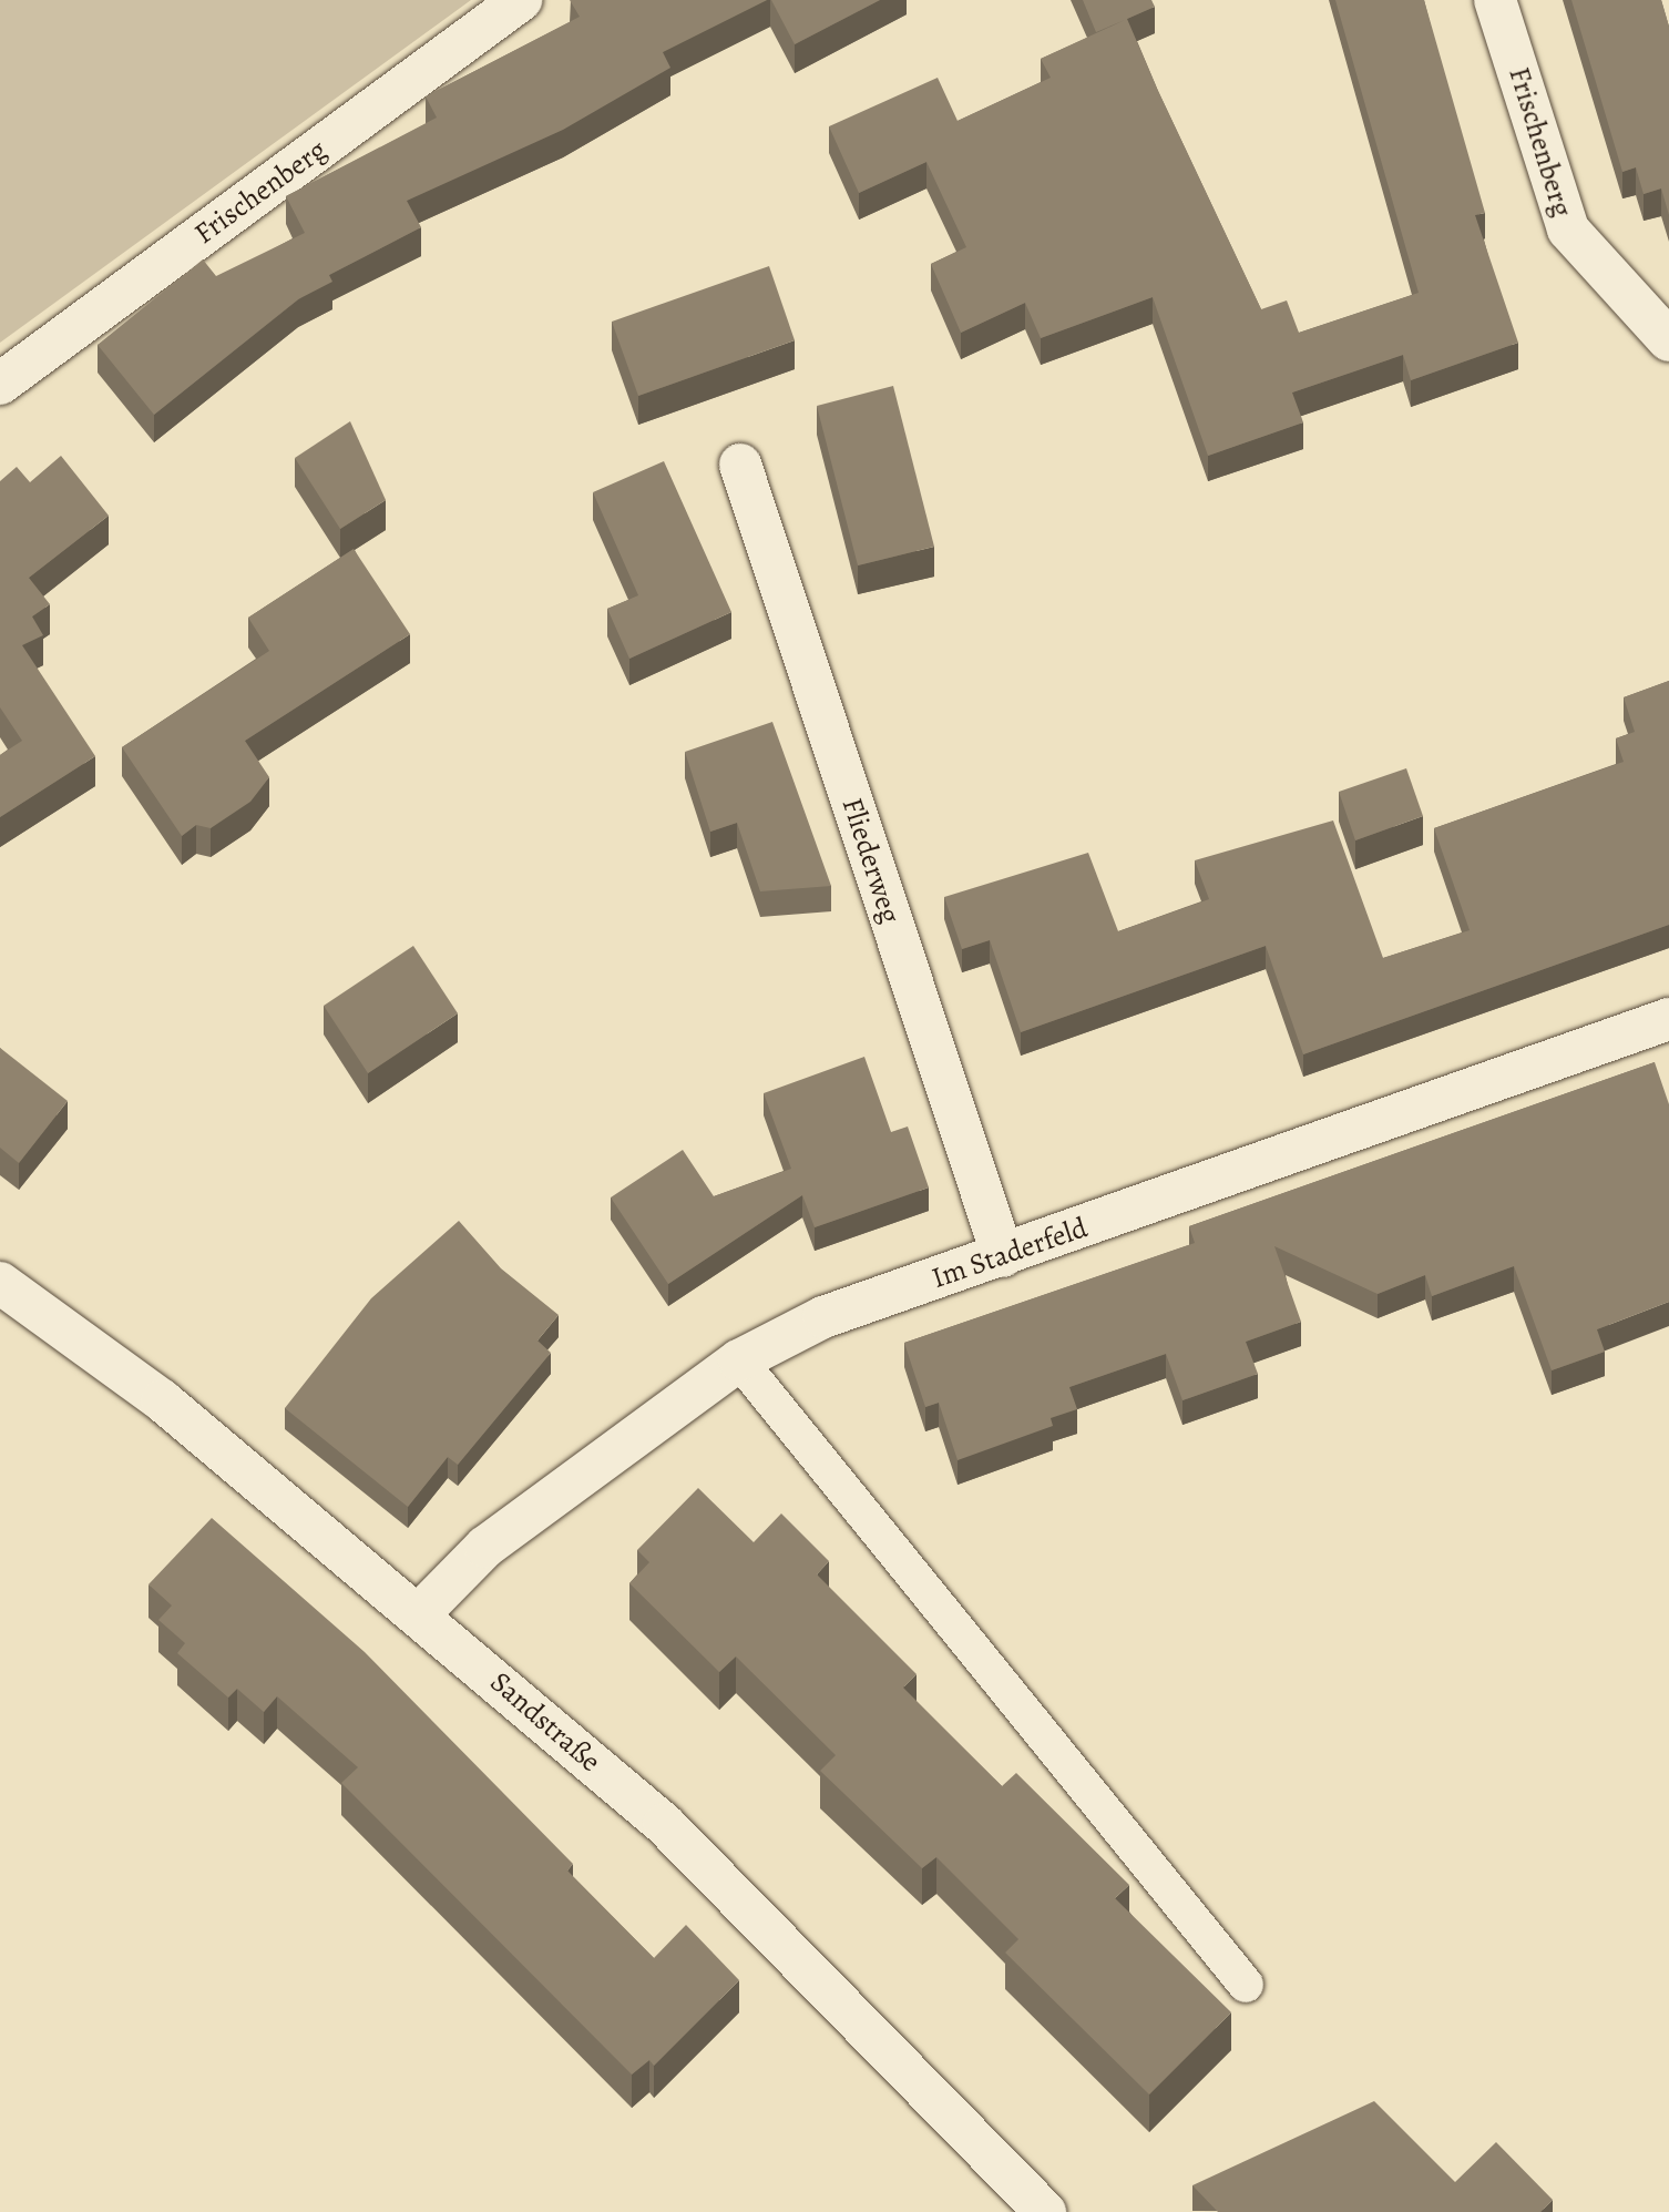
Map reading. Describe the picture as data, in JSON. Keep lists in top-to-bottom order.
{
  "streets": {
    "street": [
      "Frischenberg",
      "Fliederweg",
      "Im Staderfeld",
      "Sandstraße"
    ]
  },
  "crossings": [
    ["Fliederweg", "Im Staderfeld"],
    ["Im Staderfeld", "Sandstraße"]
  ]
}
